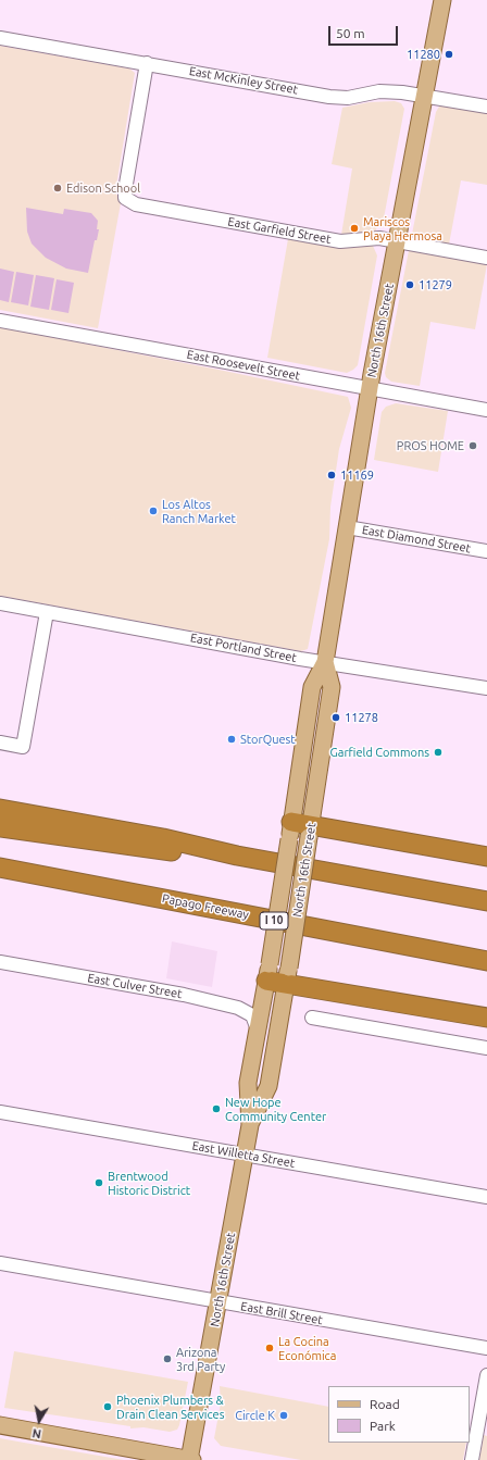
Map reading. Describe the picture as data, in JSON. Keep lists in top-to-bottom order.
{
  "streets": {
    "highway": ["Papago Freeway", "I 10"],
    "main road": ["North 16th Street"],
    "street": [
      "East McKinley Street",
      "East Garfield Street",
      "East Roosevelt Street",
      "East Diamond Street",
      "East Portland Street",
      "East Culver Street",
      "East Willetta Street",
      "East Brill Street"
    ]
  },
  "crossings": [
    ["East McKinley Street", "East Garfield Street"],
    ["East McKinley Street", "North 16th Street"],
    ["East Garfield Street", "North 16th Street"],
    ["North 16th Street", "East Roosevelt Street"],
    ["North 16th Street", "East Diamond Street"],
    ["North 16th Street", "East Portland Street"],
    ["North 16th Street", "East Culver Street"],
    ["North 16th Street", "East Willetta Street"],
    ["North 16th Street", "East Brill Street"]
  ],
  "places": [
    "11280",
    "Edison School",
    "Mariscos Playa Hermosa",
    "11279",
    "PROS HOME",
    "11169",
    "Los Altos Ranch Market",
    "11278",
    "StorQuest",
    "Garfield Commons",
    "New Hope Community Center",
    "Brentwood Historic District",
    "La Cocina Económica",
    "Arizona 3rd Party",
    "Phoenix Plumbers & Drain Clean Services",
    "Circle K"
  ],
  "legend": ["Road", "Park"],
  "scale_bar": "50 m",
  "north": "bottom"
}
